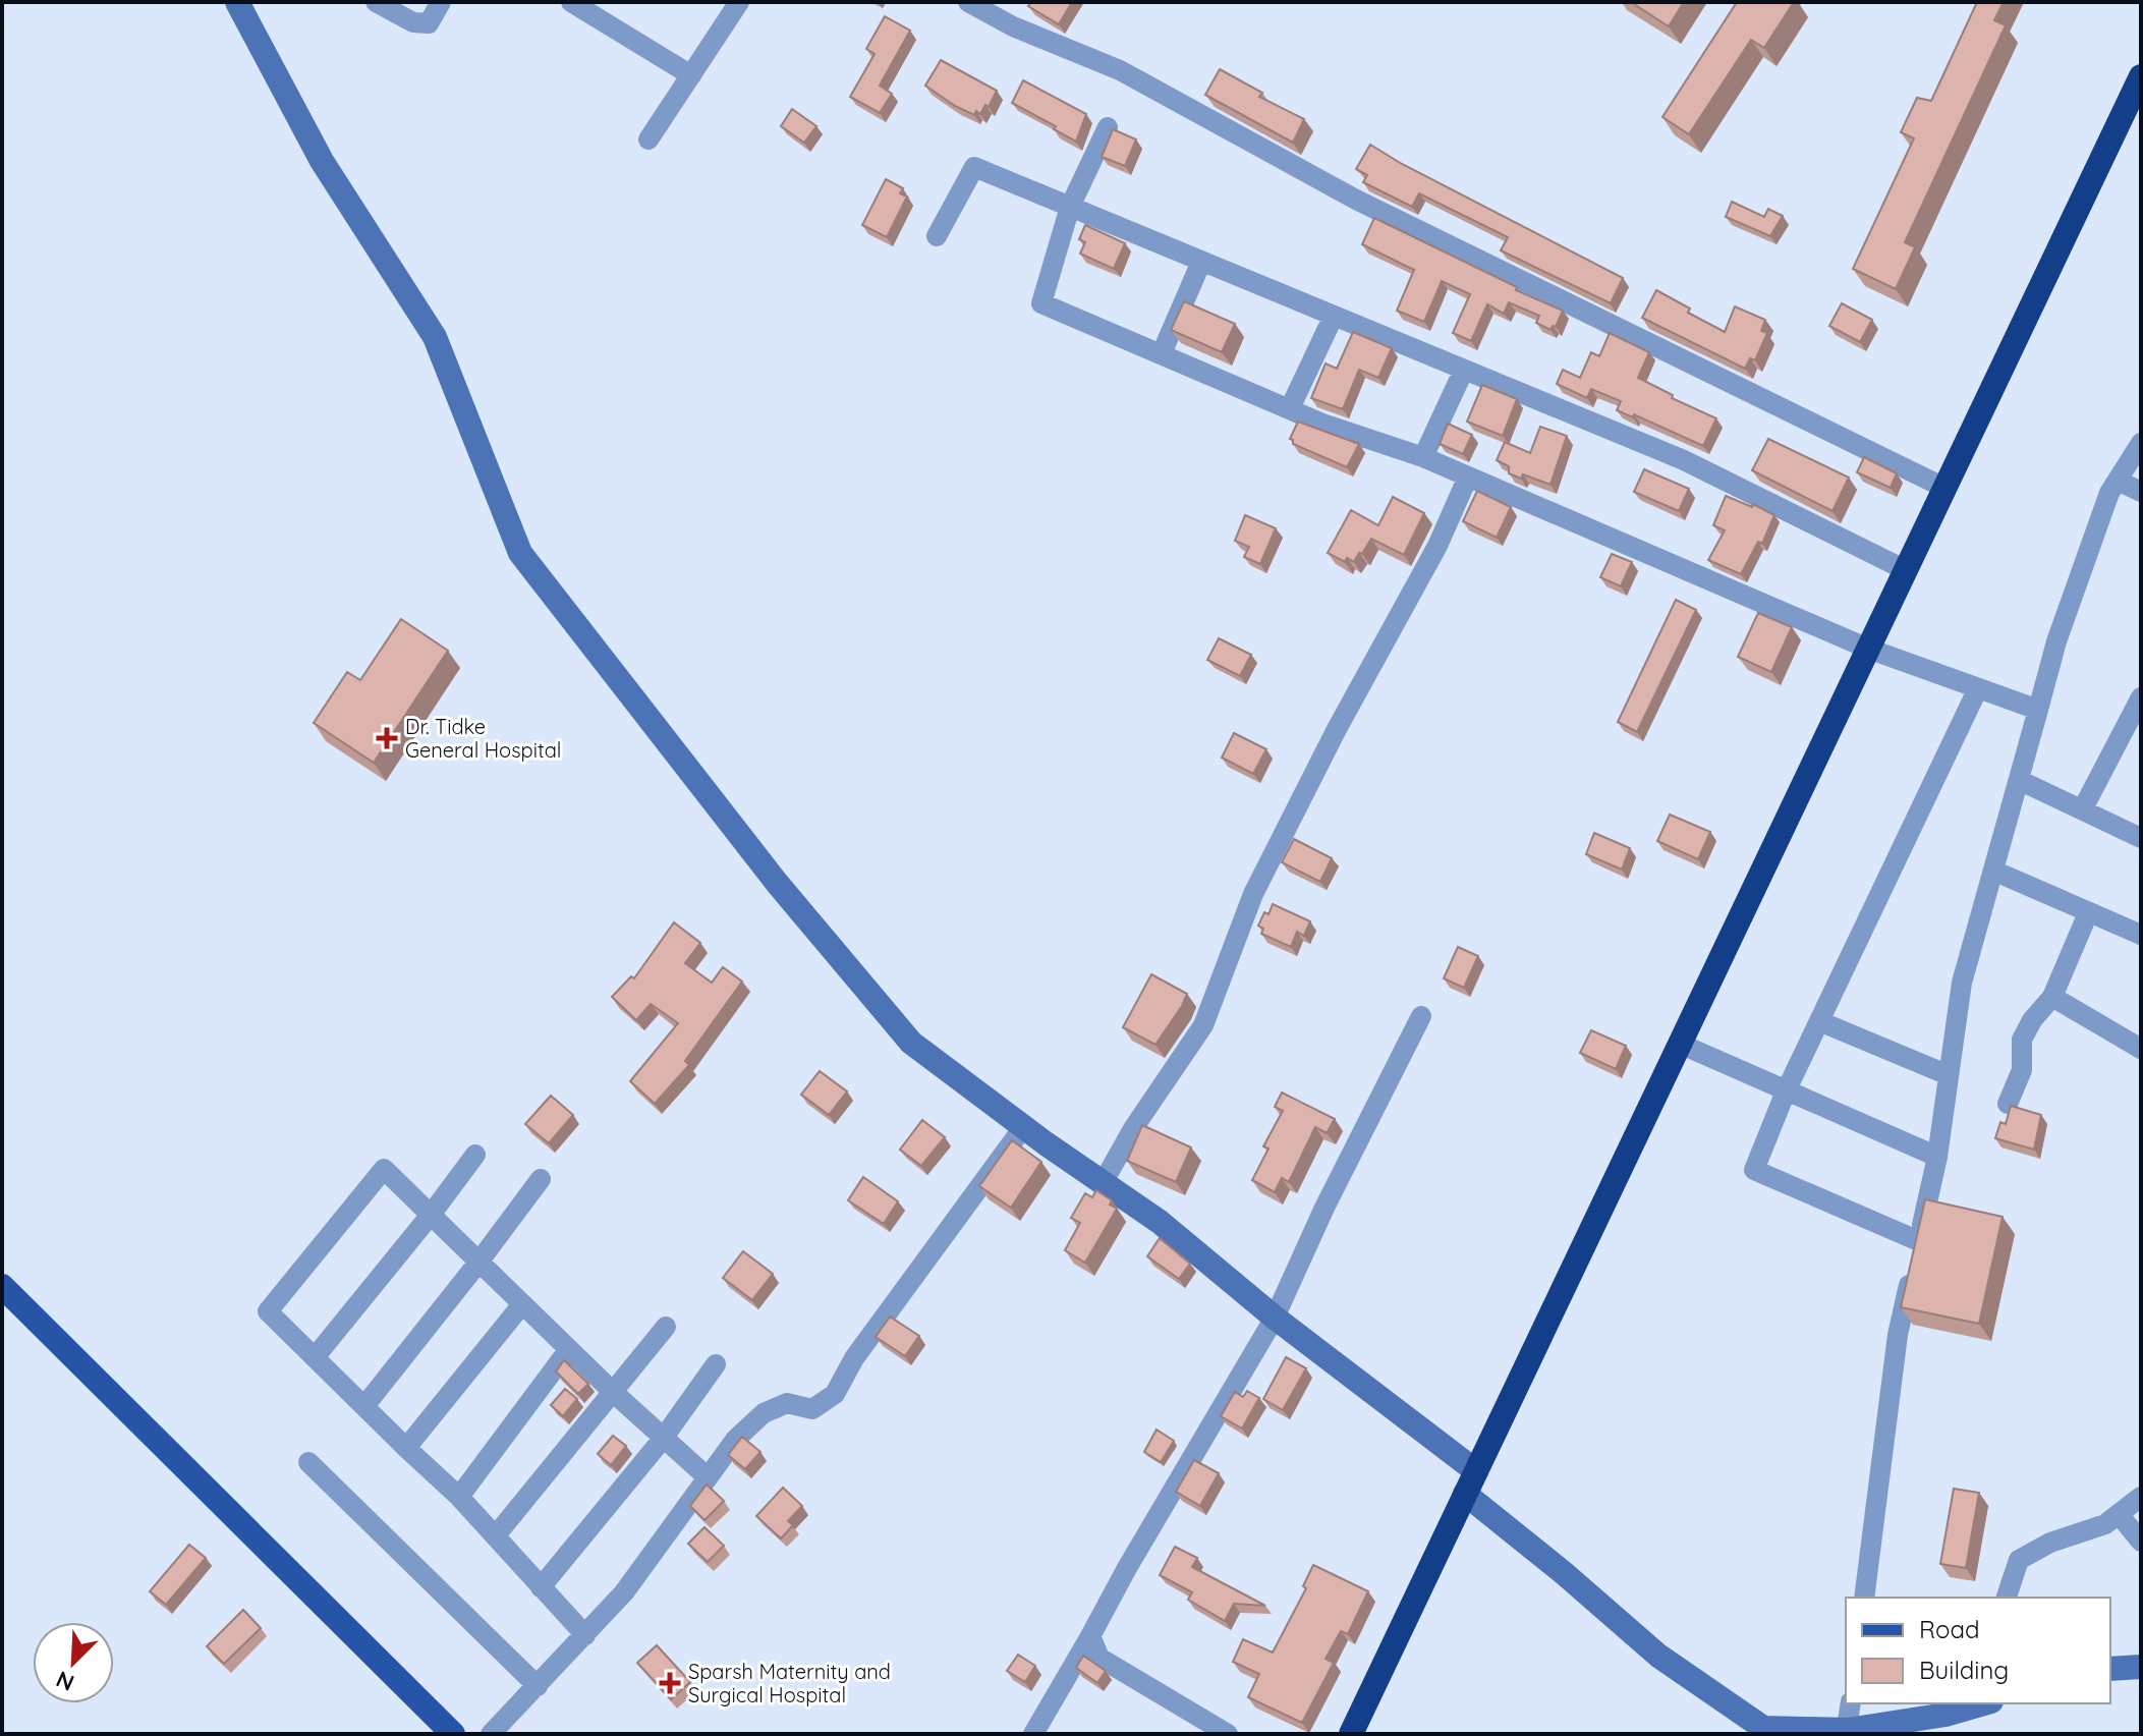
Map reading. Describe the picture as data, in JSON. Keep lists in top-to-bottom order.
{
  "places": {
    "health": ["Dr. Tidke General Hospital", "Sparsh Maternity and Surgical Hospital"]
  },
  "legend": ["Road", "Building"],
  "north": "bottom left"
}
